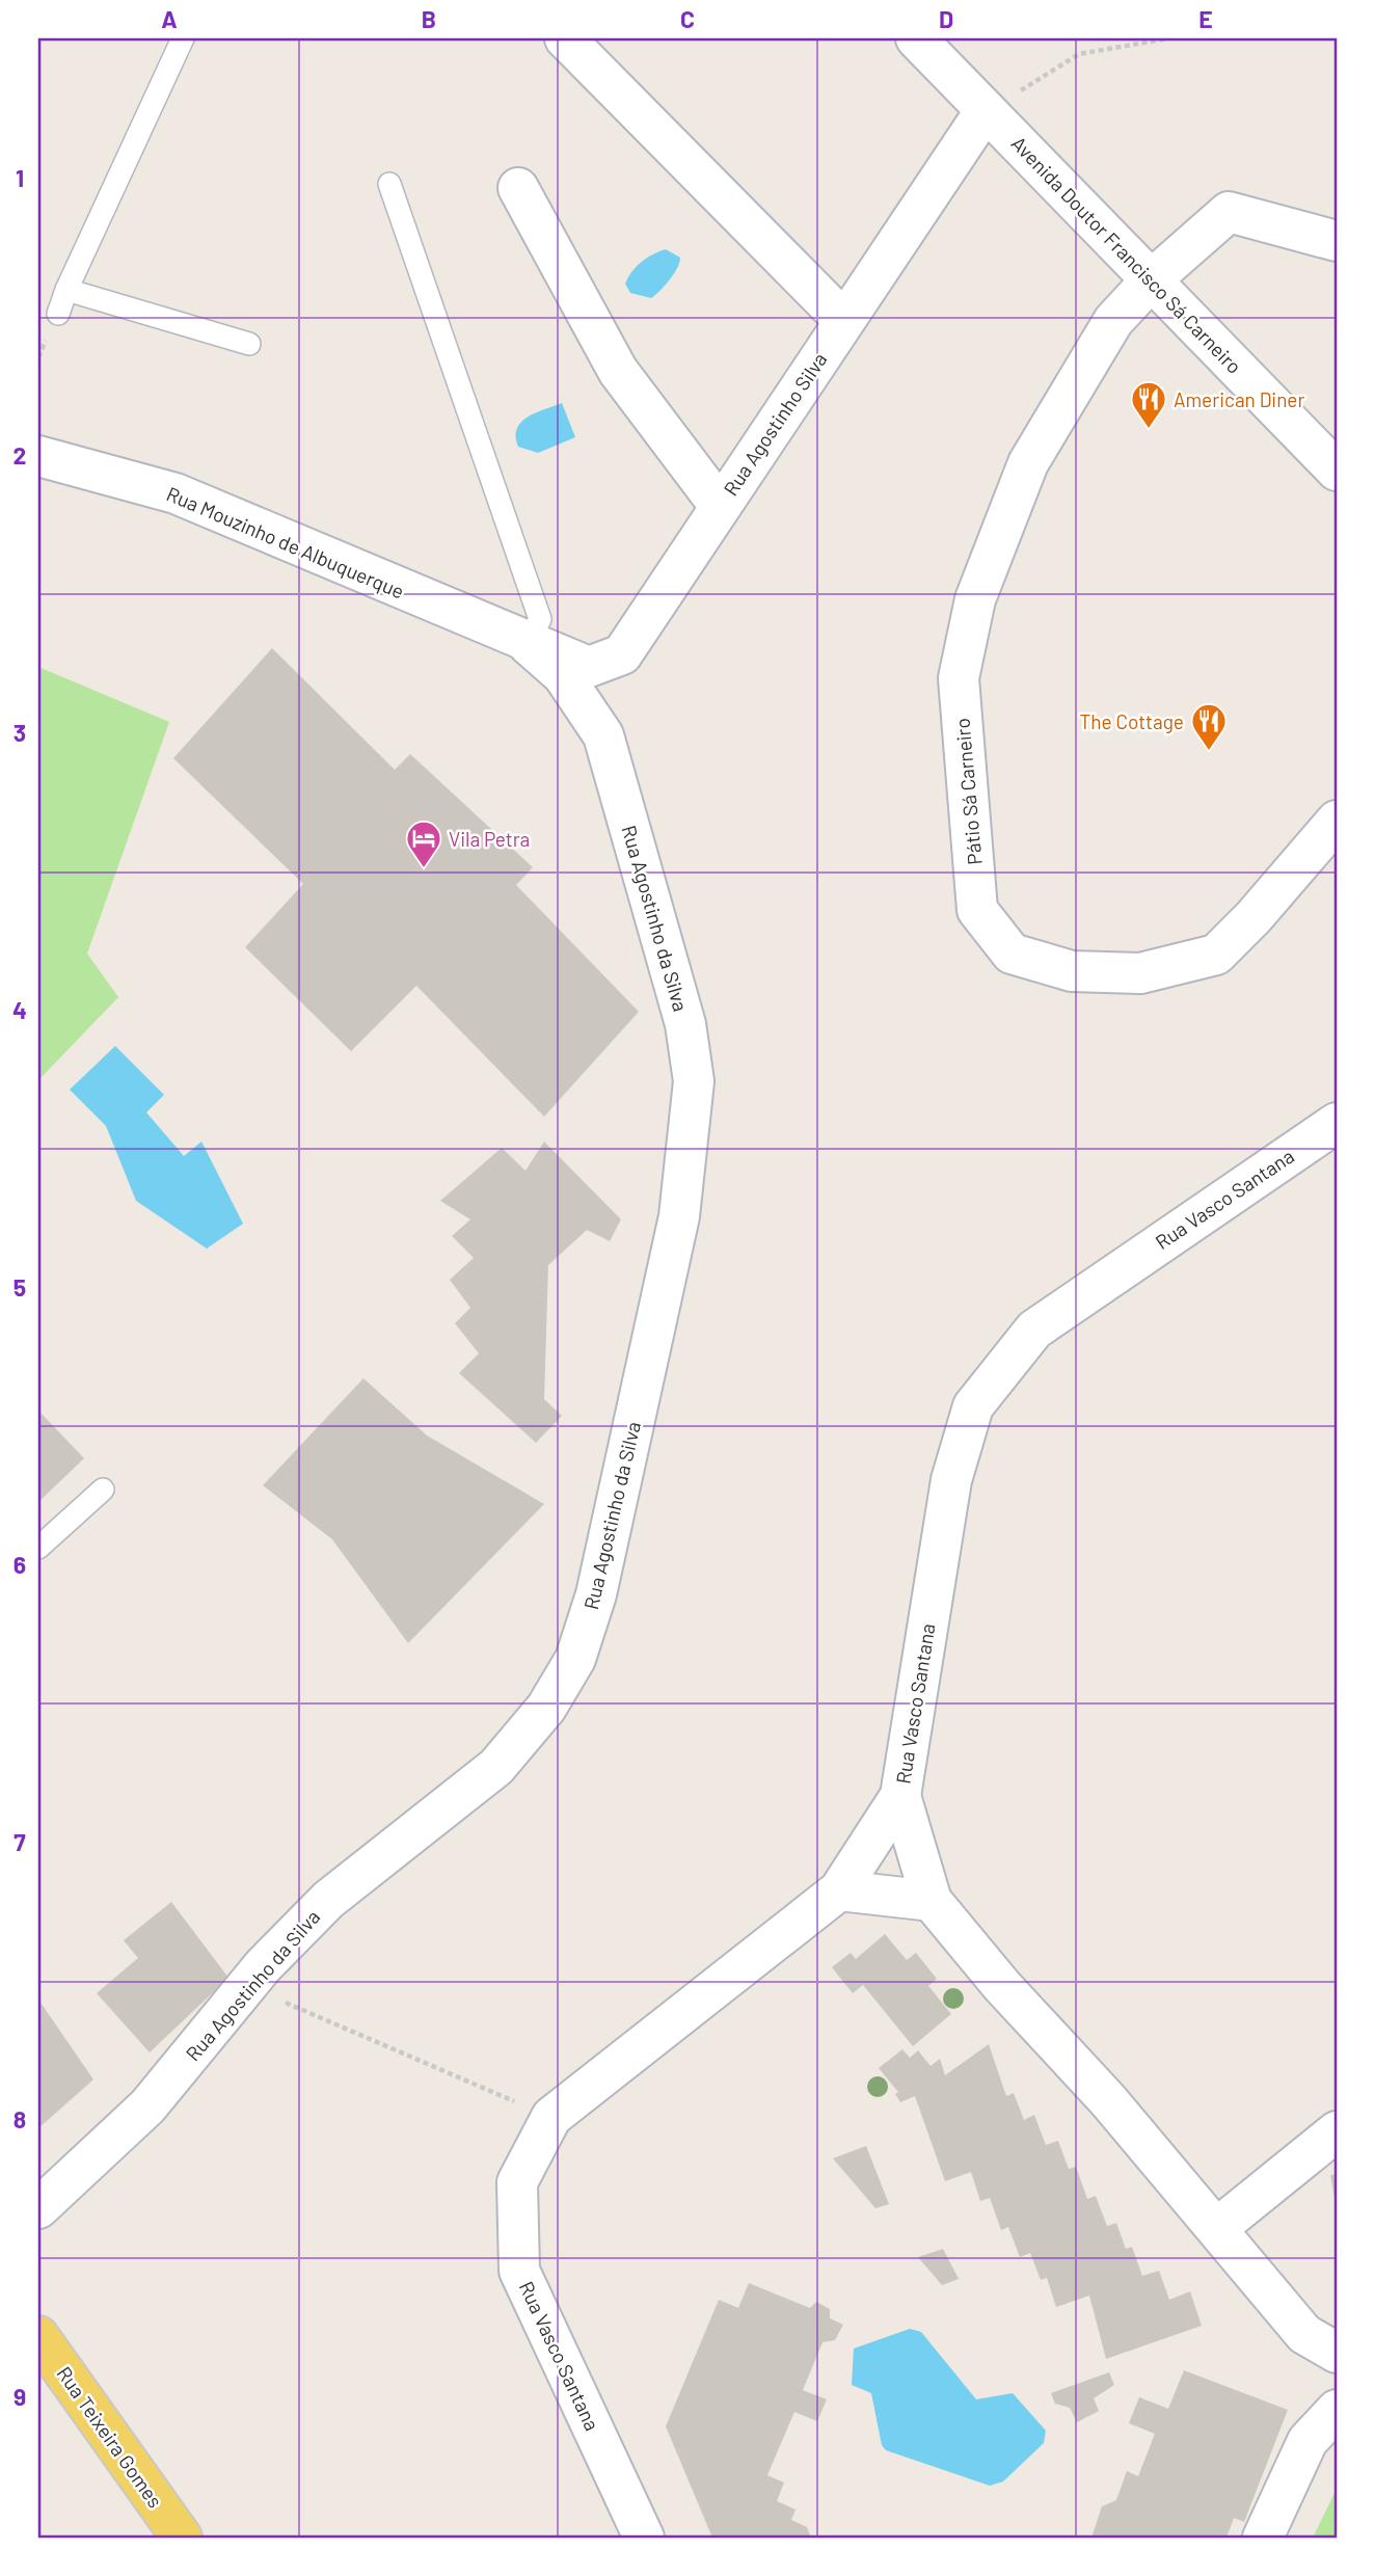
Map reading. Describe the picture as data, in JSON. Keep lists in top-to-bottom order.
{
  "streets": {
    "main road": ["Rua Teixeira Gomes"],
    "street": [
      "Avenida Doutor Francisco Sá Carneiro",
      "Rua Agostinho Silva",
      "Rua Mouzinho de Albuquerque",
      "Pátio Sá Carneiro",
      "Rua Agostinho da Silva",
      "Rua Vasco Santana"
    ]
  },
  "crossings": [
    ["Avenida Doutor Francisco Sá Carneiro", "Rua Agostinho Silva"],
    ["Avenida Doutor Francisco Sá Carneiro", "Pátio Sá Carneiro"],
    ["Rua Agostinho Silva", "Rua Mouzinho de Albuquerque"],
    ["Rua Agostinho Silva", "Rua Agostinho da Silva"],
    ["Rua Mouzinho de Albuquerque", "Rua Agostinho da Silva"]
  ],
  "places": {
    "restaurant": ["American Diner", "The Cottage"],
    "hotel": ["Vila Petra"]
  },
  "grid": {
    "columns": [
      "A",
      "B",
      "C",
      "D",
      "E"
    ],
    "rows": [
      "1",
      "2",
      "3",
      "4",
      "5",
      "6",
      "7",
      "8",
      "9"
    ]
  }
}
